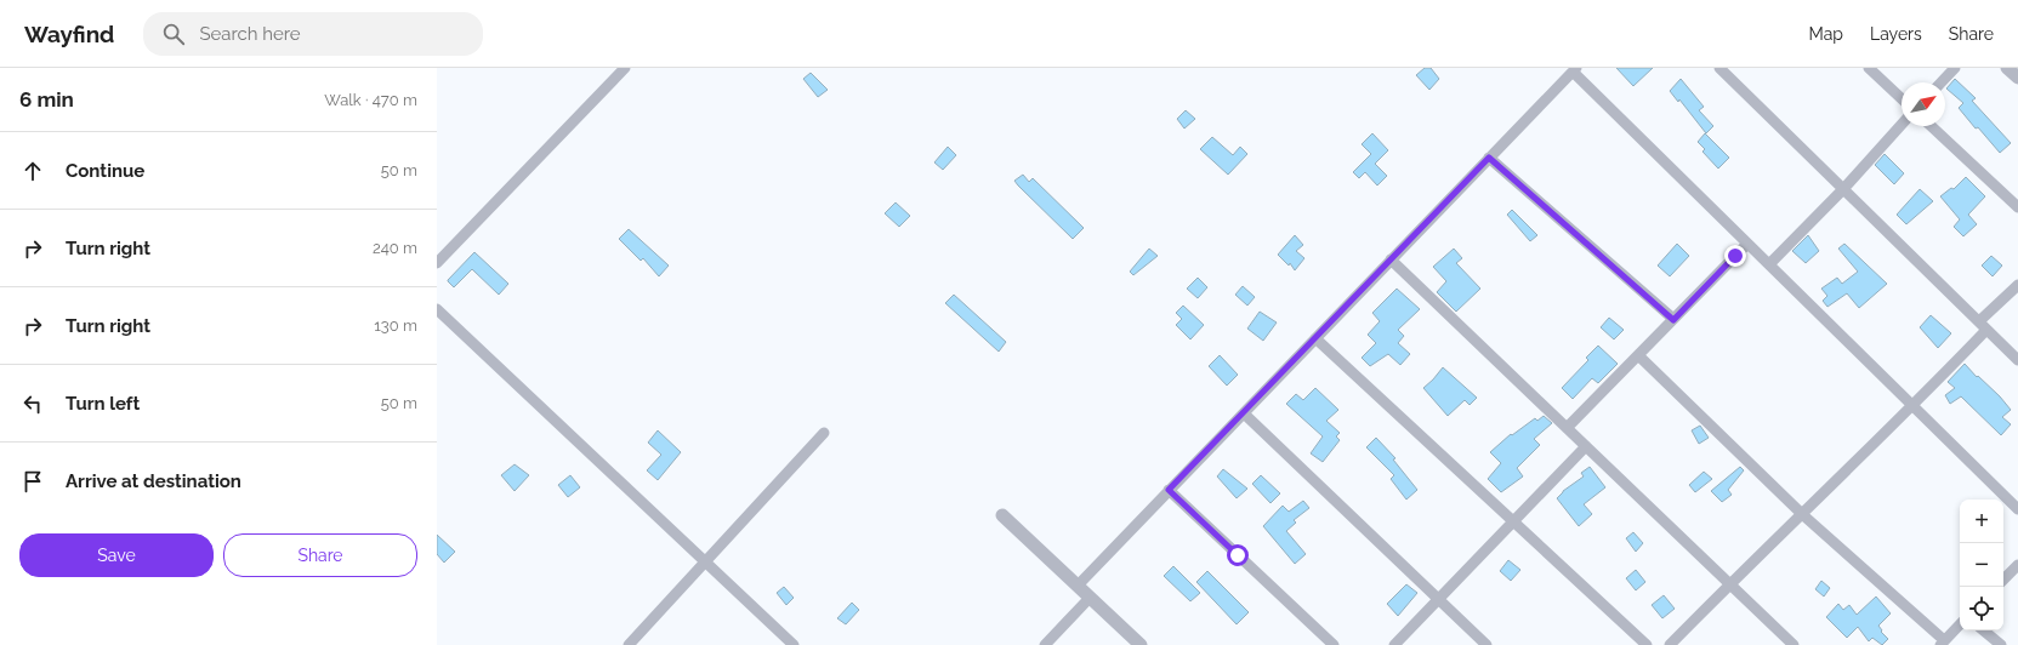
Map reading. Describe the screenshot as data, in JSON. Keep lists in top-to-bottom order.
{
  "north": "top right",
  "page": {
    "header": "Wayfind",
    "search": "Search here",
    "nav": ["Map", "Layers", "Share"],
    "heading": ["6 min", "Walk · 470 m"],
    "list": [
      ["Continue", "50 m"],
      ["Turn right", "240 m"],
      ["Turn right", "130 m"],
      ["Turn left", "50 m"],
      "Arrive at destination"
    ],
    "map_buttons": ["+", "−"],
    "buttons": ["Save", "Share"]
  }
}
